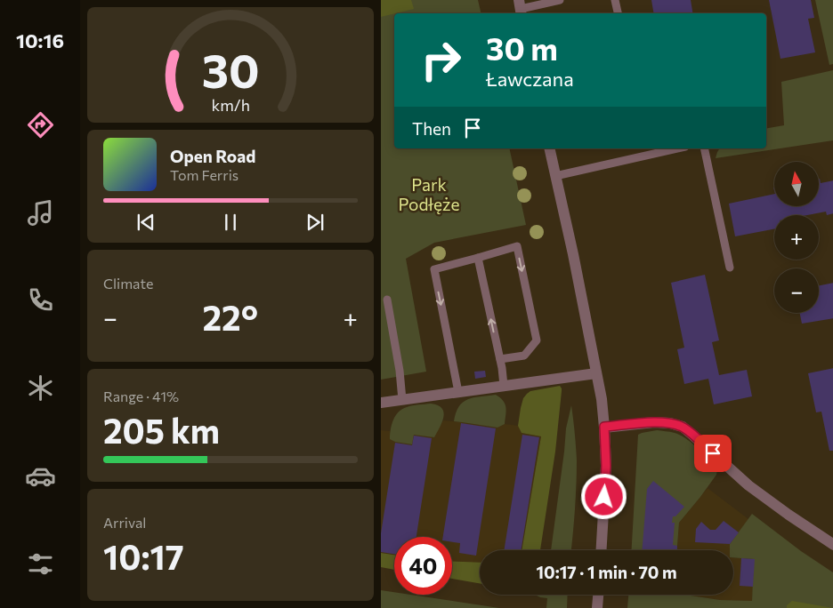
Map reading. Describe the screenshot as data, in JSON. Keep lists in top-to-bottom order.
{
  "parks": ["Park Podłęże"],
  "north": "top",
  "page": {
    "tabs": "10:16",
    "turn": ["30 m", "Ławczana"],
    "then": "Then",
    "song": ["Open Road", "Tom Ferris"],
    "map_buttons": ["+", "−"],
    "tile": [
      "Climate",
      ["Range · 41%", "205 km"],
      ["Arrival", "10:17"]
    ],
    "heat": ["−", "22°", "+"],
    "limit": "40",
    "trip": "10:17 · 1 min · 70 m",
    "gauge": ["30", "km/h"]
  }
}
